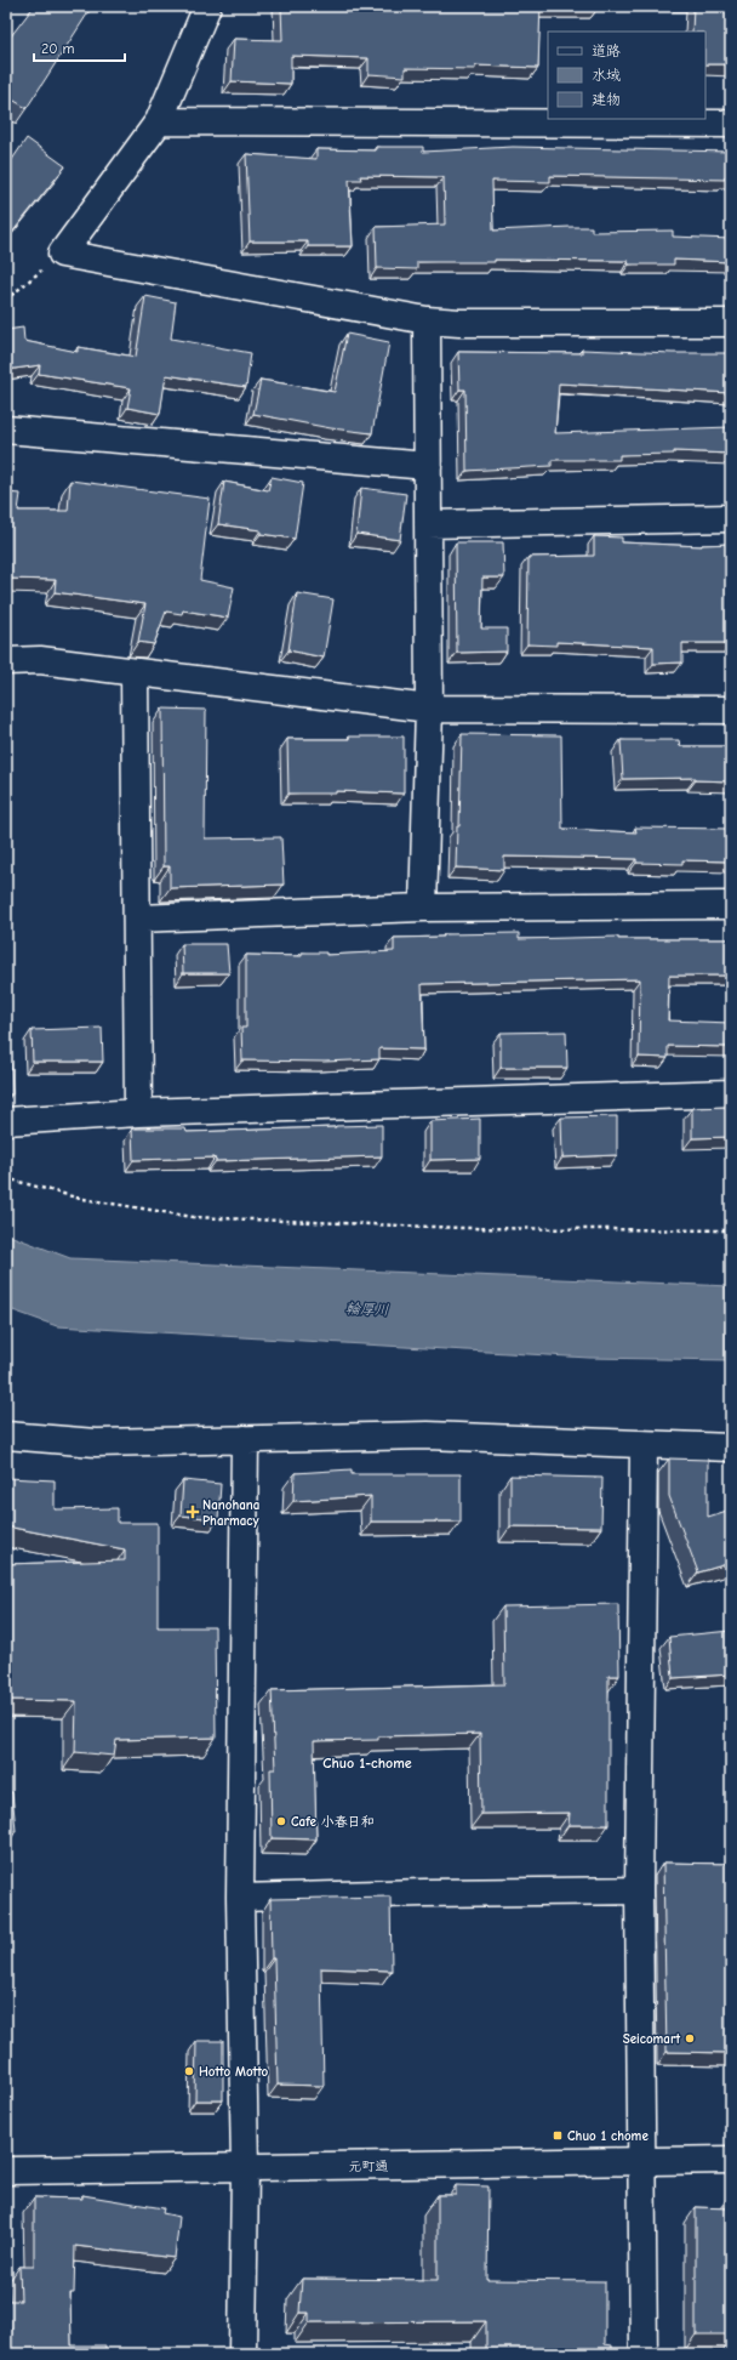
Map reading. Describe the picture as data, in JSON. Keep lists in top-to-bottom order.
{
  "streets": {
    "street": ["元町通"]
  },
  "districts": ["Chuo 1-chome"],
  "water": ["輪厚川"],
  "places": {
    "health": ["Nanohana Pharmacy"],
    "other": ["Cafe 小春日和", "Seicomart", "Hotto Motto"],
    "transit": ["Chuo 1 chome"]
  },
  "legend": ["道路", "水域", "建物"],
  "scale_bar": "20 m"
}
